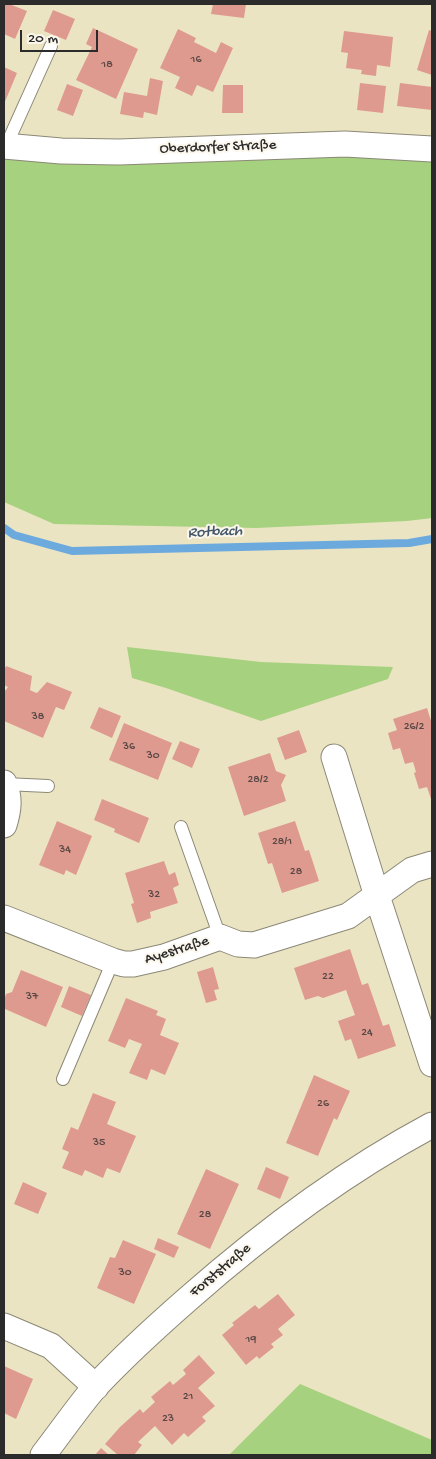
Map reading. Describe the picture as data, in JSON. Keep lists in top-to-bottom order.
{
  "streets": {
    "street": ["Oberdorfer Straße", "Ayestraße", "Forststraße"]
  },
  "water": ["Rotbach"],
  "house_numbers": [
    "16",
    "18",
    "38",
    "26/2",
    "36",
    "30",
    "28/2",
    "28/1",
    "34",
    "28",
    "32",
    "22",
    "37",
    "24",
    "26",
    "35",
    "28",
    "30",
    "19",
    "21",
    "23"
  ],
  "scale_bar": "20 m"
}
